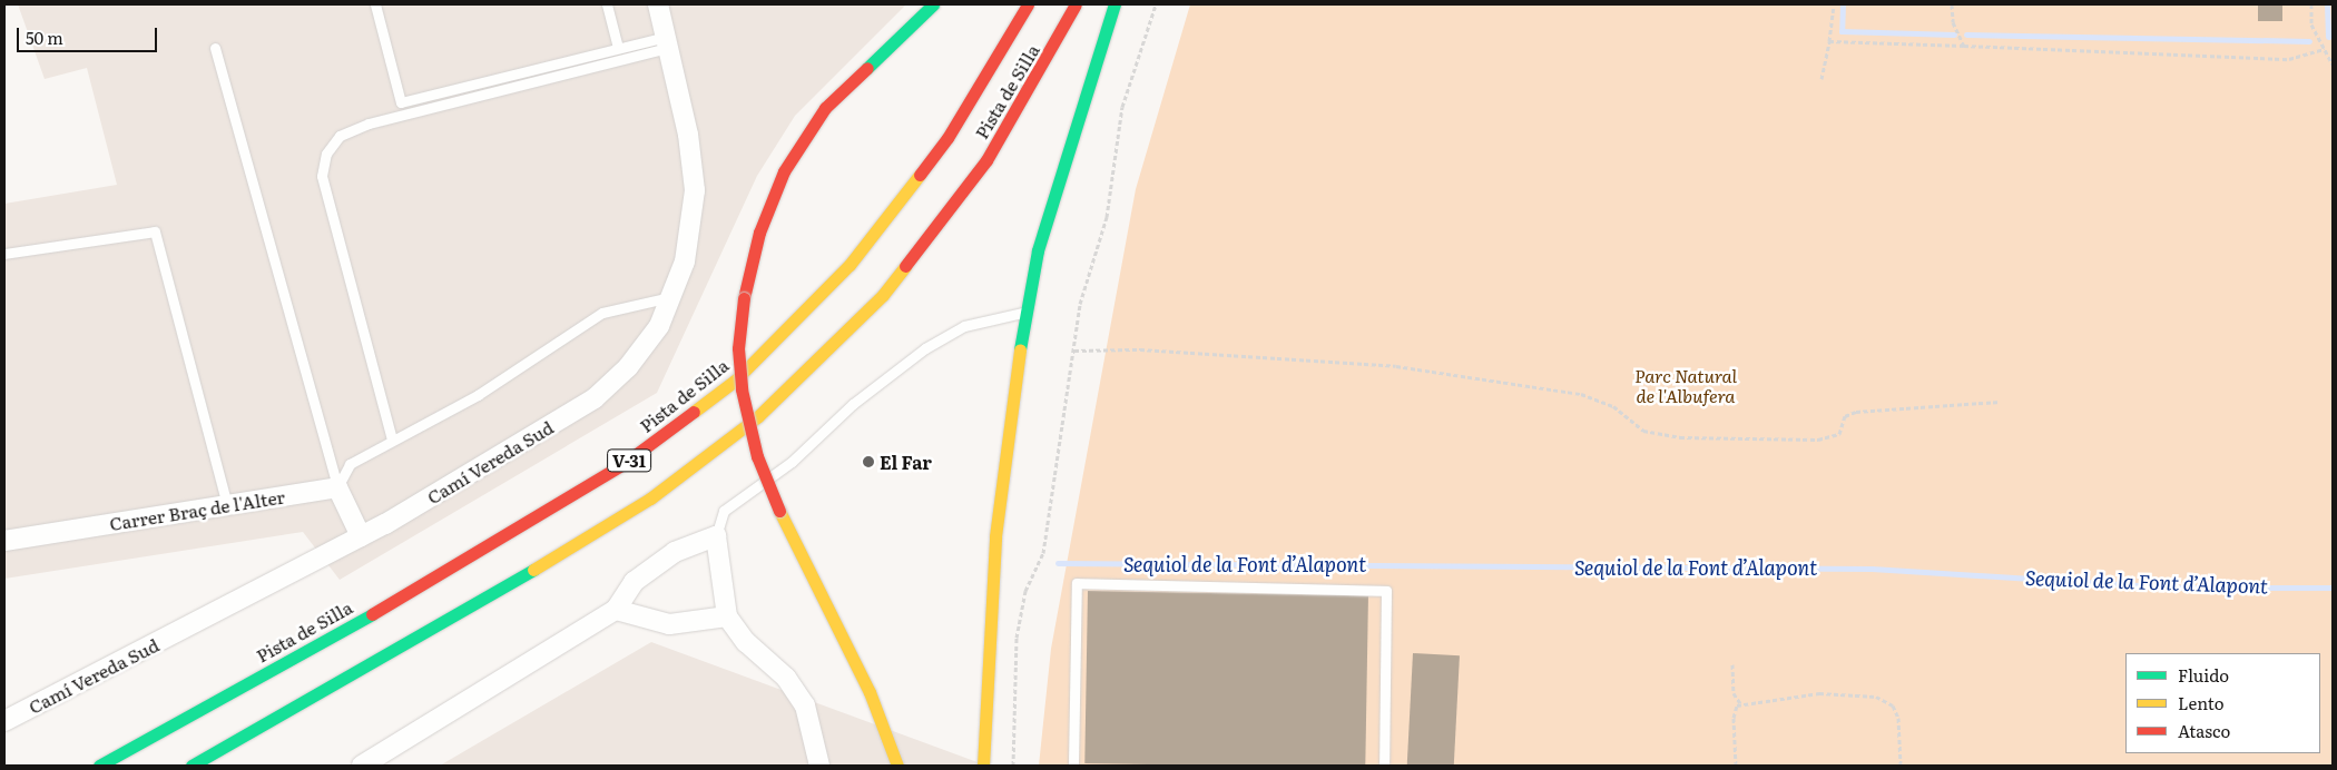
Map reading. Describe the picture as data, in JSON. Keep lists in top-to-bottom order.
{
  "streets": {
    "main road": ["Pista de Silla", "V-31"],
    "street": ["Camí Vereda Sud", "Carrer Braç de l'Alter"]
  },
  "water": ["Sequiol de la Font d’Alapont"],
  "parks": ["Parc Natural de l'Albufera"],
  "places": ["El Far"],
  "legend": ["Fluido", "Lento", "Atasco"],
  "scale_bar": "50 m"
}
